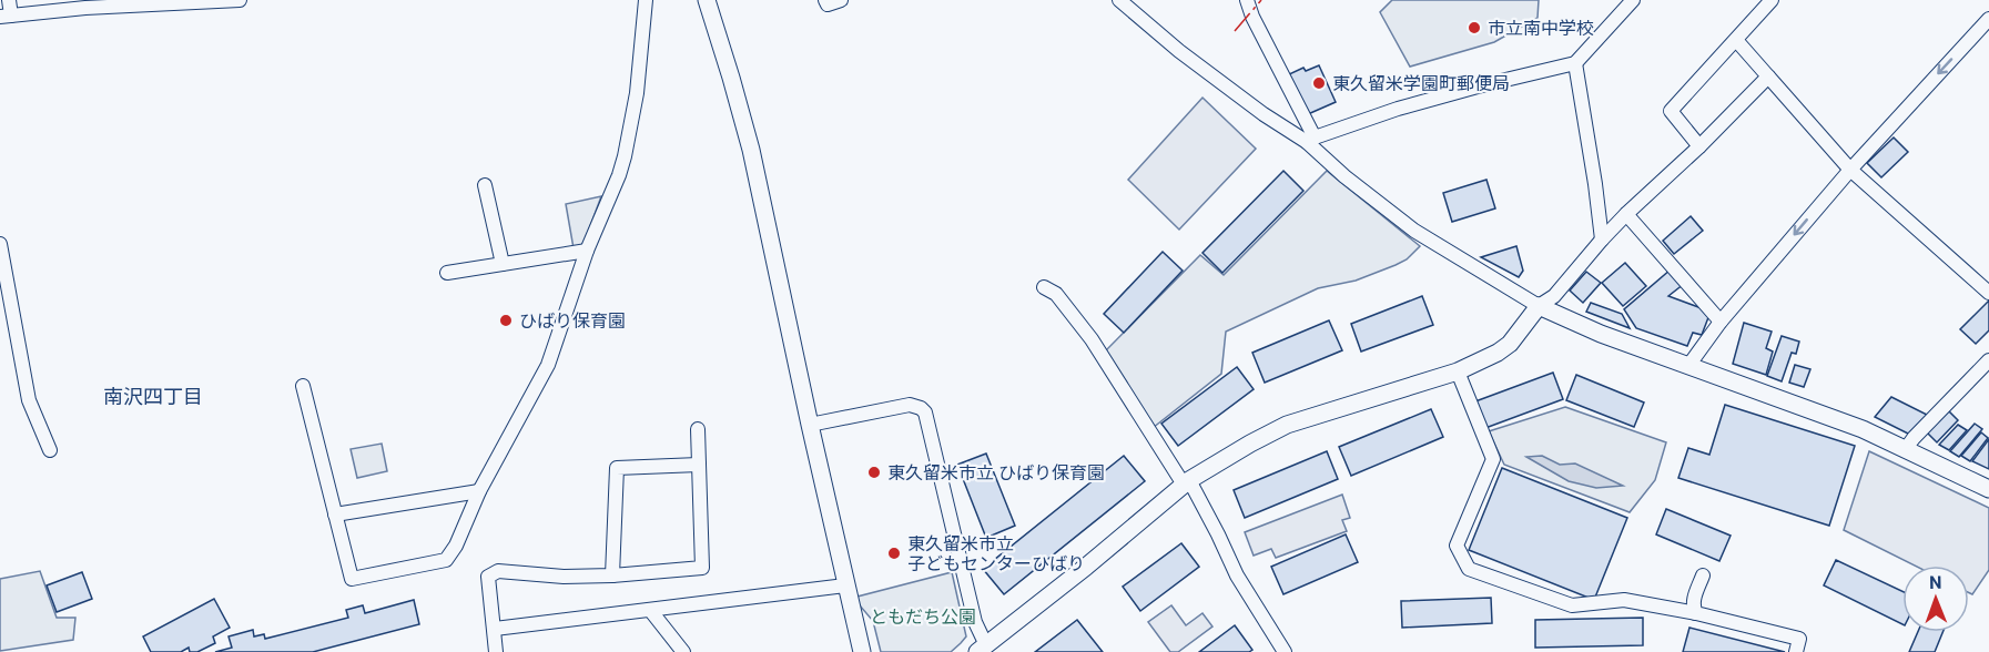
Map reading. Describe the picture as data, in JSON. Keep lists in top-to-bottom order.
{
  "districts": ["南沢四丁目"],
  "parks": ["ともだち公園"],
  "places": [
    "市立南中学校",
    "東久留米学園町郵便局",
    "ひばり保育園",
    "東久留米市立 ひばり保育園",
    "東久留米市立 子どもセンターひばり"
  ],
  "north": "top"
}
